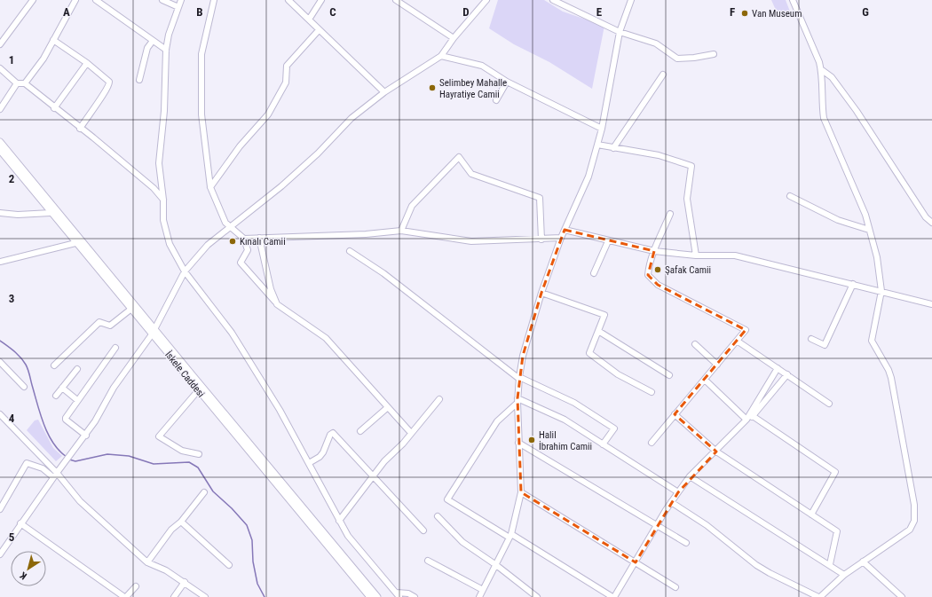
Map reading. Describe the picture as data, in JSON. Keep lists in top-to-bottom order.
{
  "streets": {
    "main road": ["İskele Caddesi"]
  },
  "places": [
    "Van Museum",
    "Selimbey Mahalle Hayratiye Camii",
    "Kınalı Camii",
    "Şafak Camii",
    "Halil İbrahim Camii"
  ],
  "north": "bottom left",
  "grid": {
    "columns": [
      "A",
      "B",
      "C",
      "D",
      "E",
      "F",
      "G"
    ],
    "rows": [
      "1",
      "2",
      "3",
      "4",
      "5"
    ]
  }
}
